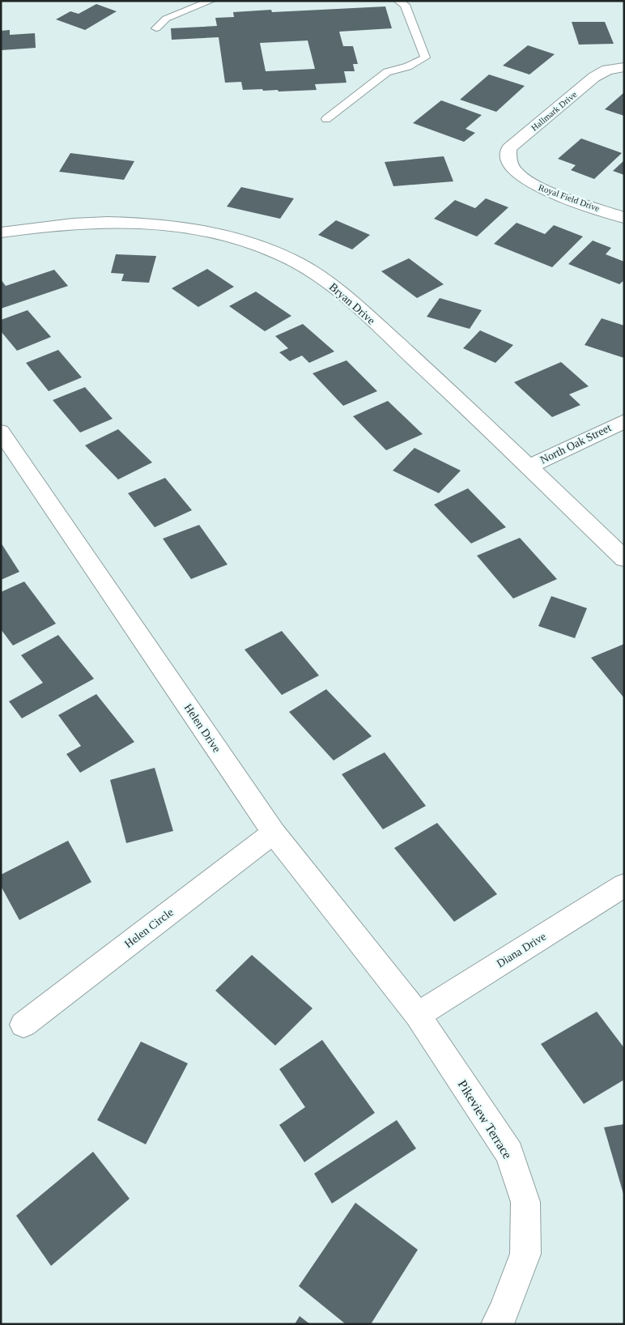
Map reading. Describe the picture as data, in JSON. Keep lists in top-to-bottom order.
{
  "streets": {
    "street": [
      "Hallmark Drive",
      "Royal Field Drive",
      "Bryan Drive",
      "North Oak Street",
      "Helen Drive",
      "Helen Circle",
      "Diana Drive",
      "Pikeview Terrace"
    ]
  },
  "crossings": [
    ["Hallmark Drive", "Royal Field Drive"],
    ["Bryan Drive", "North Oak Street"],
    ["Helen Drive", "Helen Circle"],
    ["Helen Drive", "Diana Drive"],
    ["Helen Drive", "Pikeview Terrace"],
    ["Diana Drive", "Pikeview Terrace"]
  ]
}
